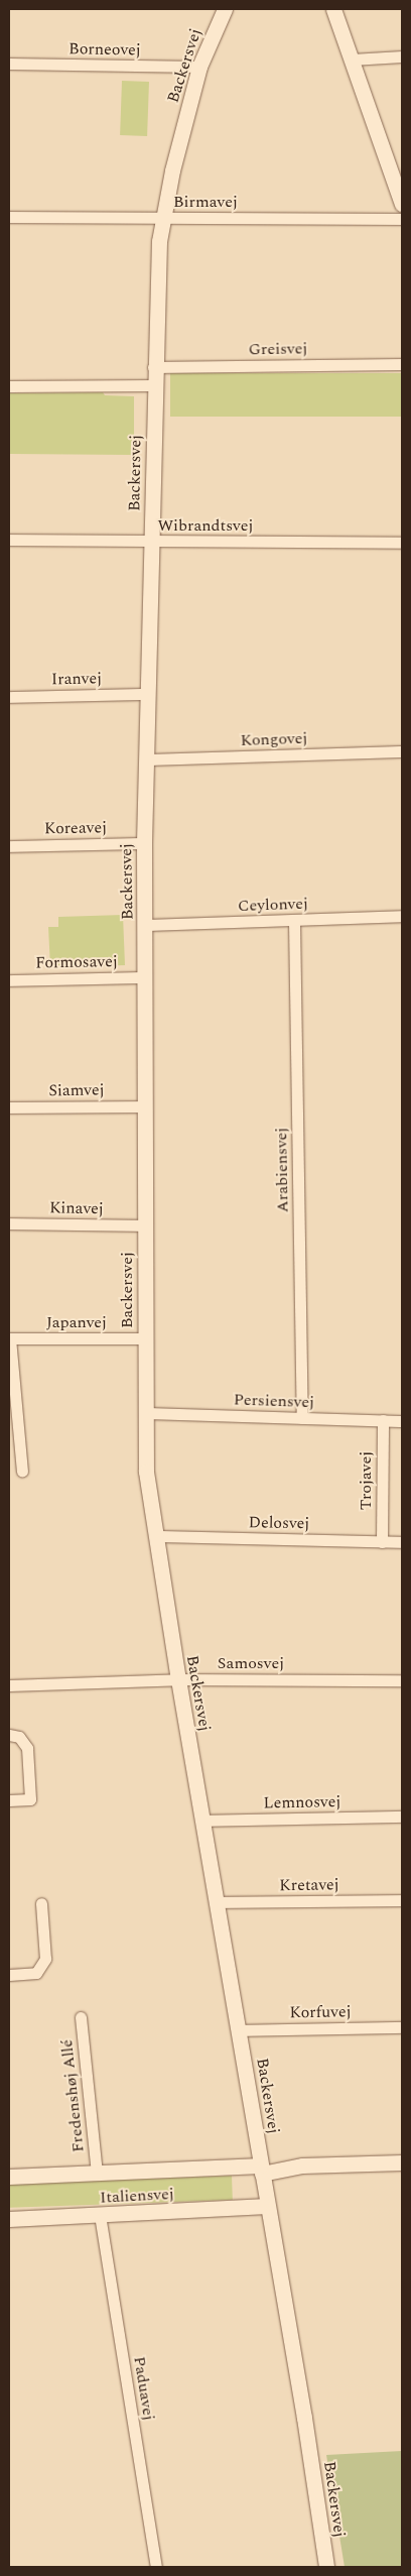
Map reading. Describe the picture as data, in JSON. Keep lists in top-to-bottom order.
{
  "streets": {
    "street": [
      "Borneovej",
      "Backersvej",
      "Birmavej",
      "Greisvej",
      "Wibrandtsvej",
      "Iranvej",
      "Kongovej",
      "Koreavej",
      "Ceylonvej",
      "Formosavej",
      "Siamvej",
      "Arabiensvej",
      "Kinavej",
      "Japanvej",
      "Persiensvej",
      "Trojavej",
      "Delosvej",
      "Samosvej",
      "Lemnosvej",
      "Kretavej",
      "Korfuvej",
      "Fredenshøj Allé",
      "Italiensvej",
      "Paduavej"
    ]
  },
  "crossings": [
    ["Borneovej", "Backersvej"],
    ["Backersvej", "Birmavej"],
    ["Backersvej", "Greisvej"],
    ["Backersvej", "Wibrandtsvej"],
    ["Backersvej", "Iranvej"],
    ["Backersvej", "Kongovej"],
    ["Backersvej", "Koreavej"],
    ["Backersvej", "Ceylonvej"],
    ["Backersvej", "Formosavej"],
    ["Backersvej", "Siamvej"],
    ["Backersvej", "Kinavej"],
    ["Backersvej", "Japanvej"],
    ["Backersvej", "Persiensvej"],
    ["Backersvej", "Delosvej"],
    ["Backersvej", "Samosvej"],
    ["Backersvej", "Lemnosvej"],
    ["Backersvej", "Kretavej"],
    ["Backersvej", "Korfuvej"],
    ["Backersvej", "Italiensvej"],
    ["Ceylonvej", "Arabiensvej"],
    ["Arabiensvej", "Persiensvej"],
    ["Persiensvej", "Trojavej"],
    ["Trojavej", "Delosvej"],
    ["Fredenshøj Allé", "Italiensvej"],
    ["Italiensvej", "Paduavej"]
  ]
}
